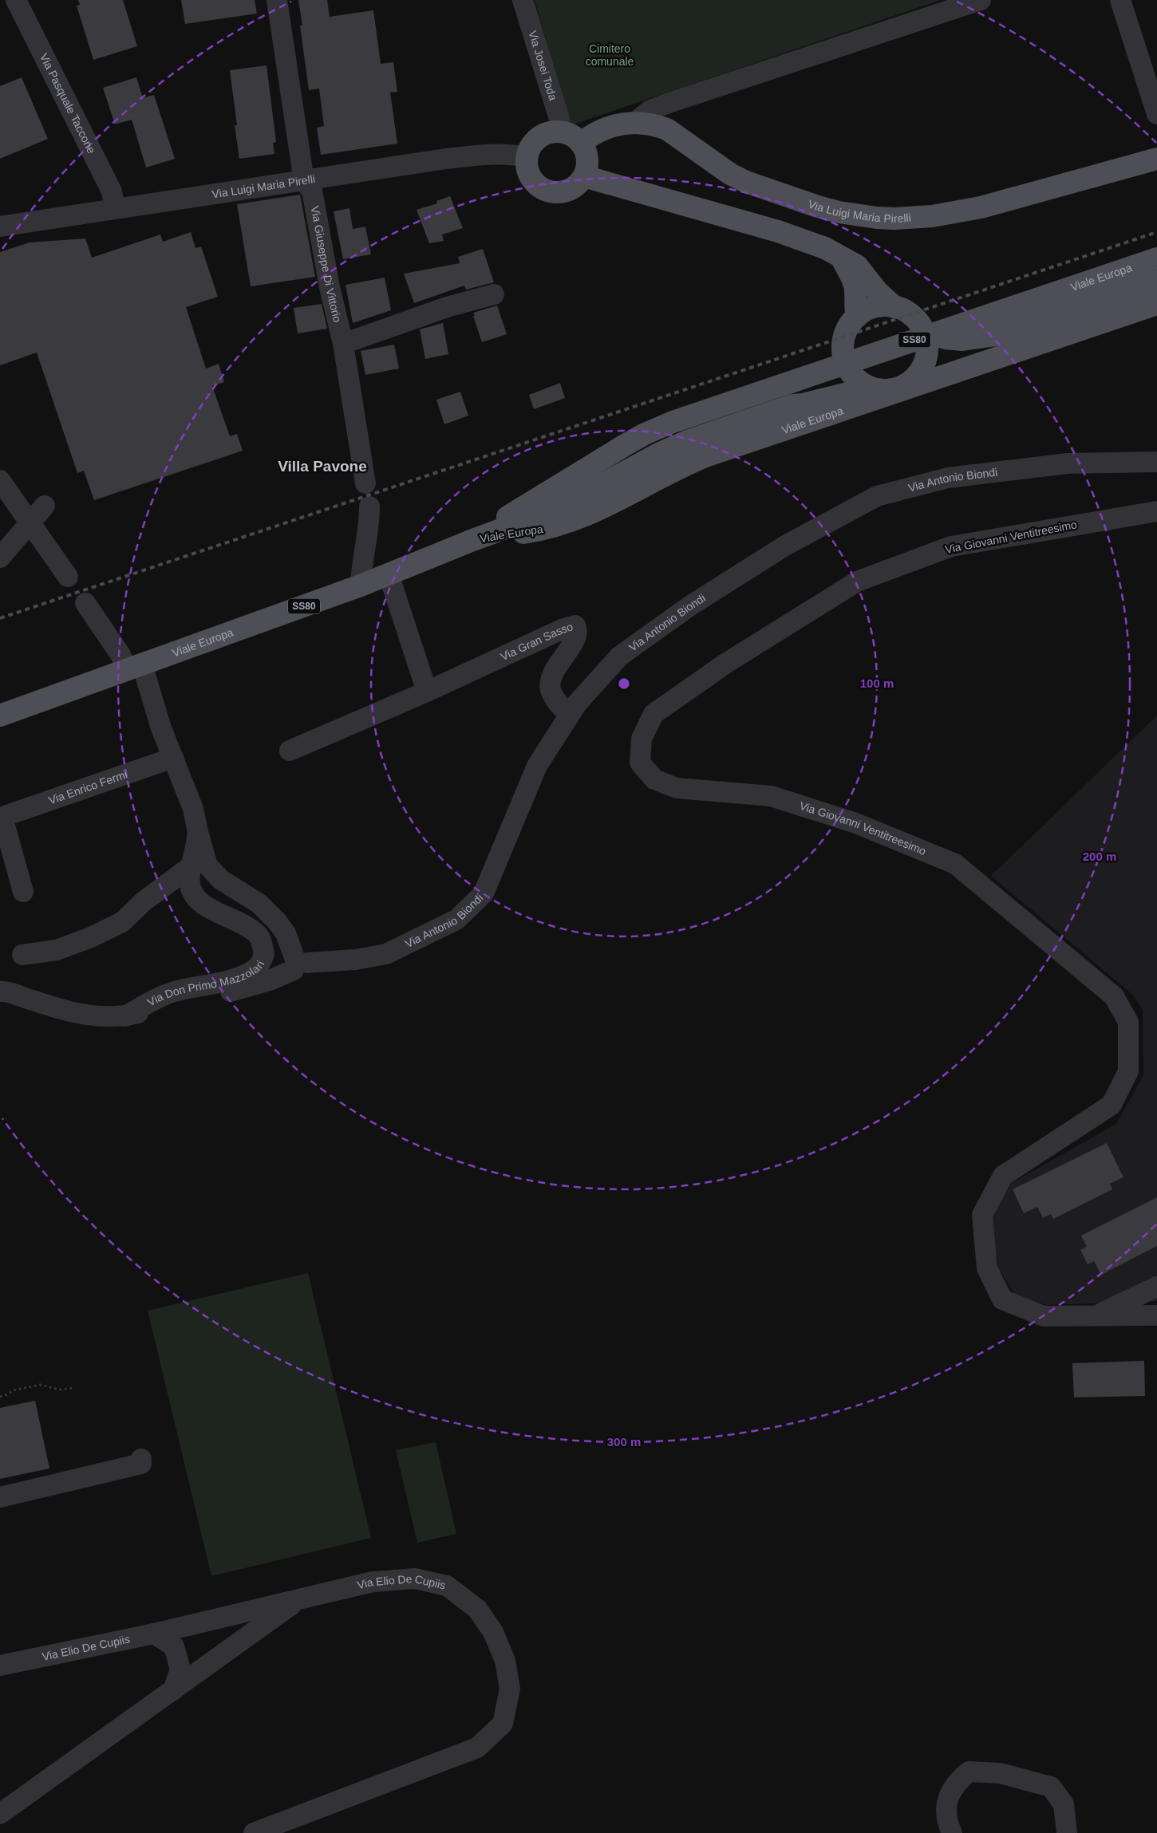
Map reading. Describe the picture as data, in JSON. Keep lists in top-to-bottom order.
{
  "streets": {
    "main road": ["Via Luigi Maria Pirelli", "Viale Europa", "SS80"],
    "street": [
      "Via Josei Toda",
      "Via Pasquale Taccone",
      "Via Giuseppe Di Vittorio",
      "Via Antonio Biondi",
      "Via Giovanni Ventitreesimo",
      "Via Gran Sasso",
      "Via Enrico Fermi",
      "Via Don Primo Mazzolari",
      "Via Elio De Cupiis"
    ]
  },
  "crossings": [
    ["Via Josei Toda", "Via Luigi Maria Pirelli"],
    ["Via Pasquale Taccone", "Via Luigi Maria Pirelli"],
    ["Via Luigi Maria Pirelli", "Via Giuseppe Di Vittorio"],
    ["Viale Europa", "SS80"],
    ["Viale Europa", "Via Don Primo Mazzolari"],
    ["SS80", "Via Don Primo Mazzolari"],
    ["Via Antonio Biondi", "Via Gran Sasso"],
    ["Via Antonio Biondi", "Via Don Primo Mazzolari"],
    ["Via Enrico Fermi", "Via Don Primo Mazzolari"]
  ],
  "districts": ["Villa Pavone"],
  "parks": ["Cimitero comunale"],
  "rings": ["100 m", "200 m", "300 m"]
}
